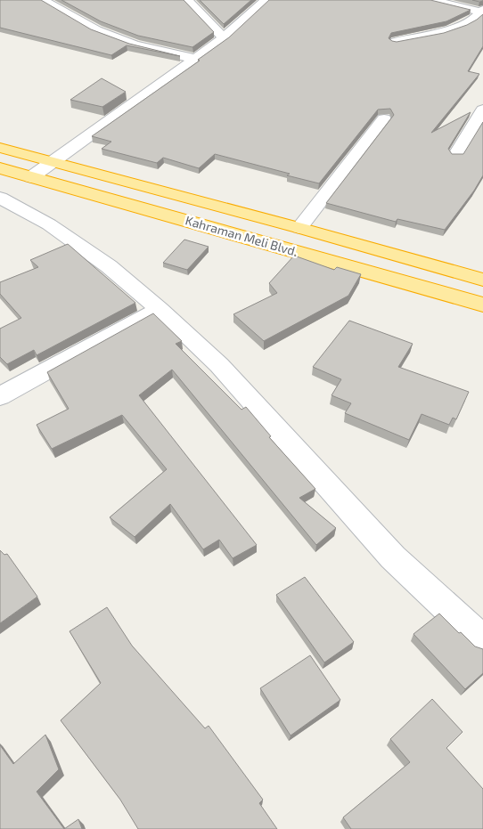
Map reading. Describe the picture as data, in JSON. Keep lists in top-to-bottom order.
{
  "streets": {
    "highway": ["Kahraman Meli Blvd."]
  }
}
